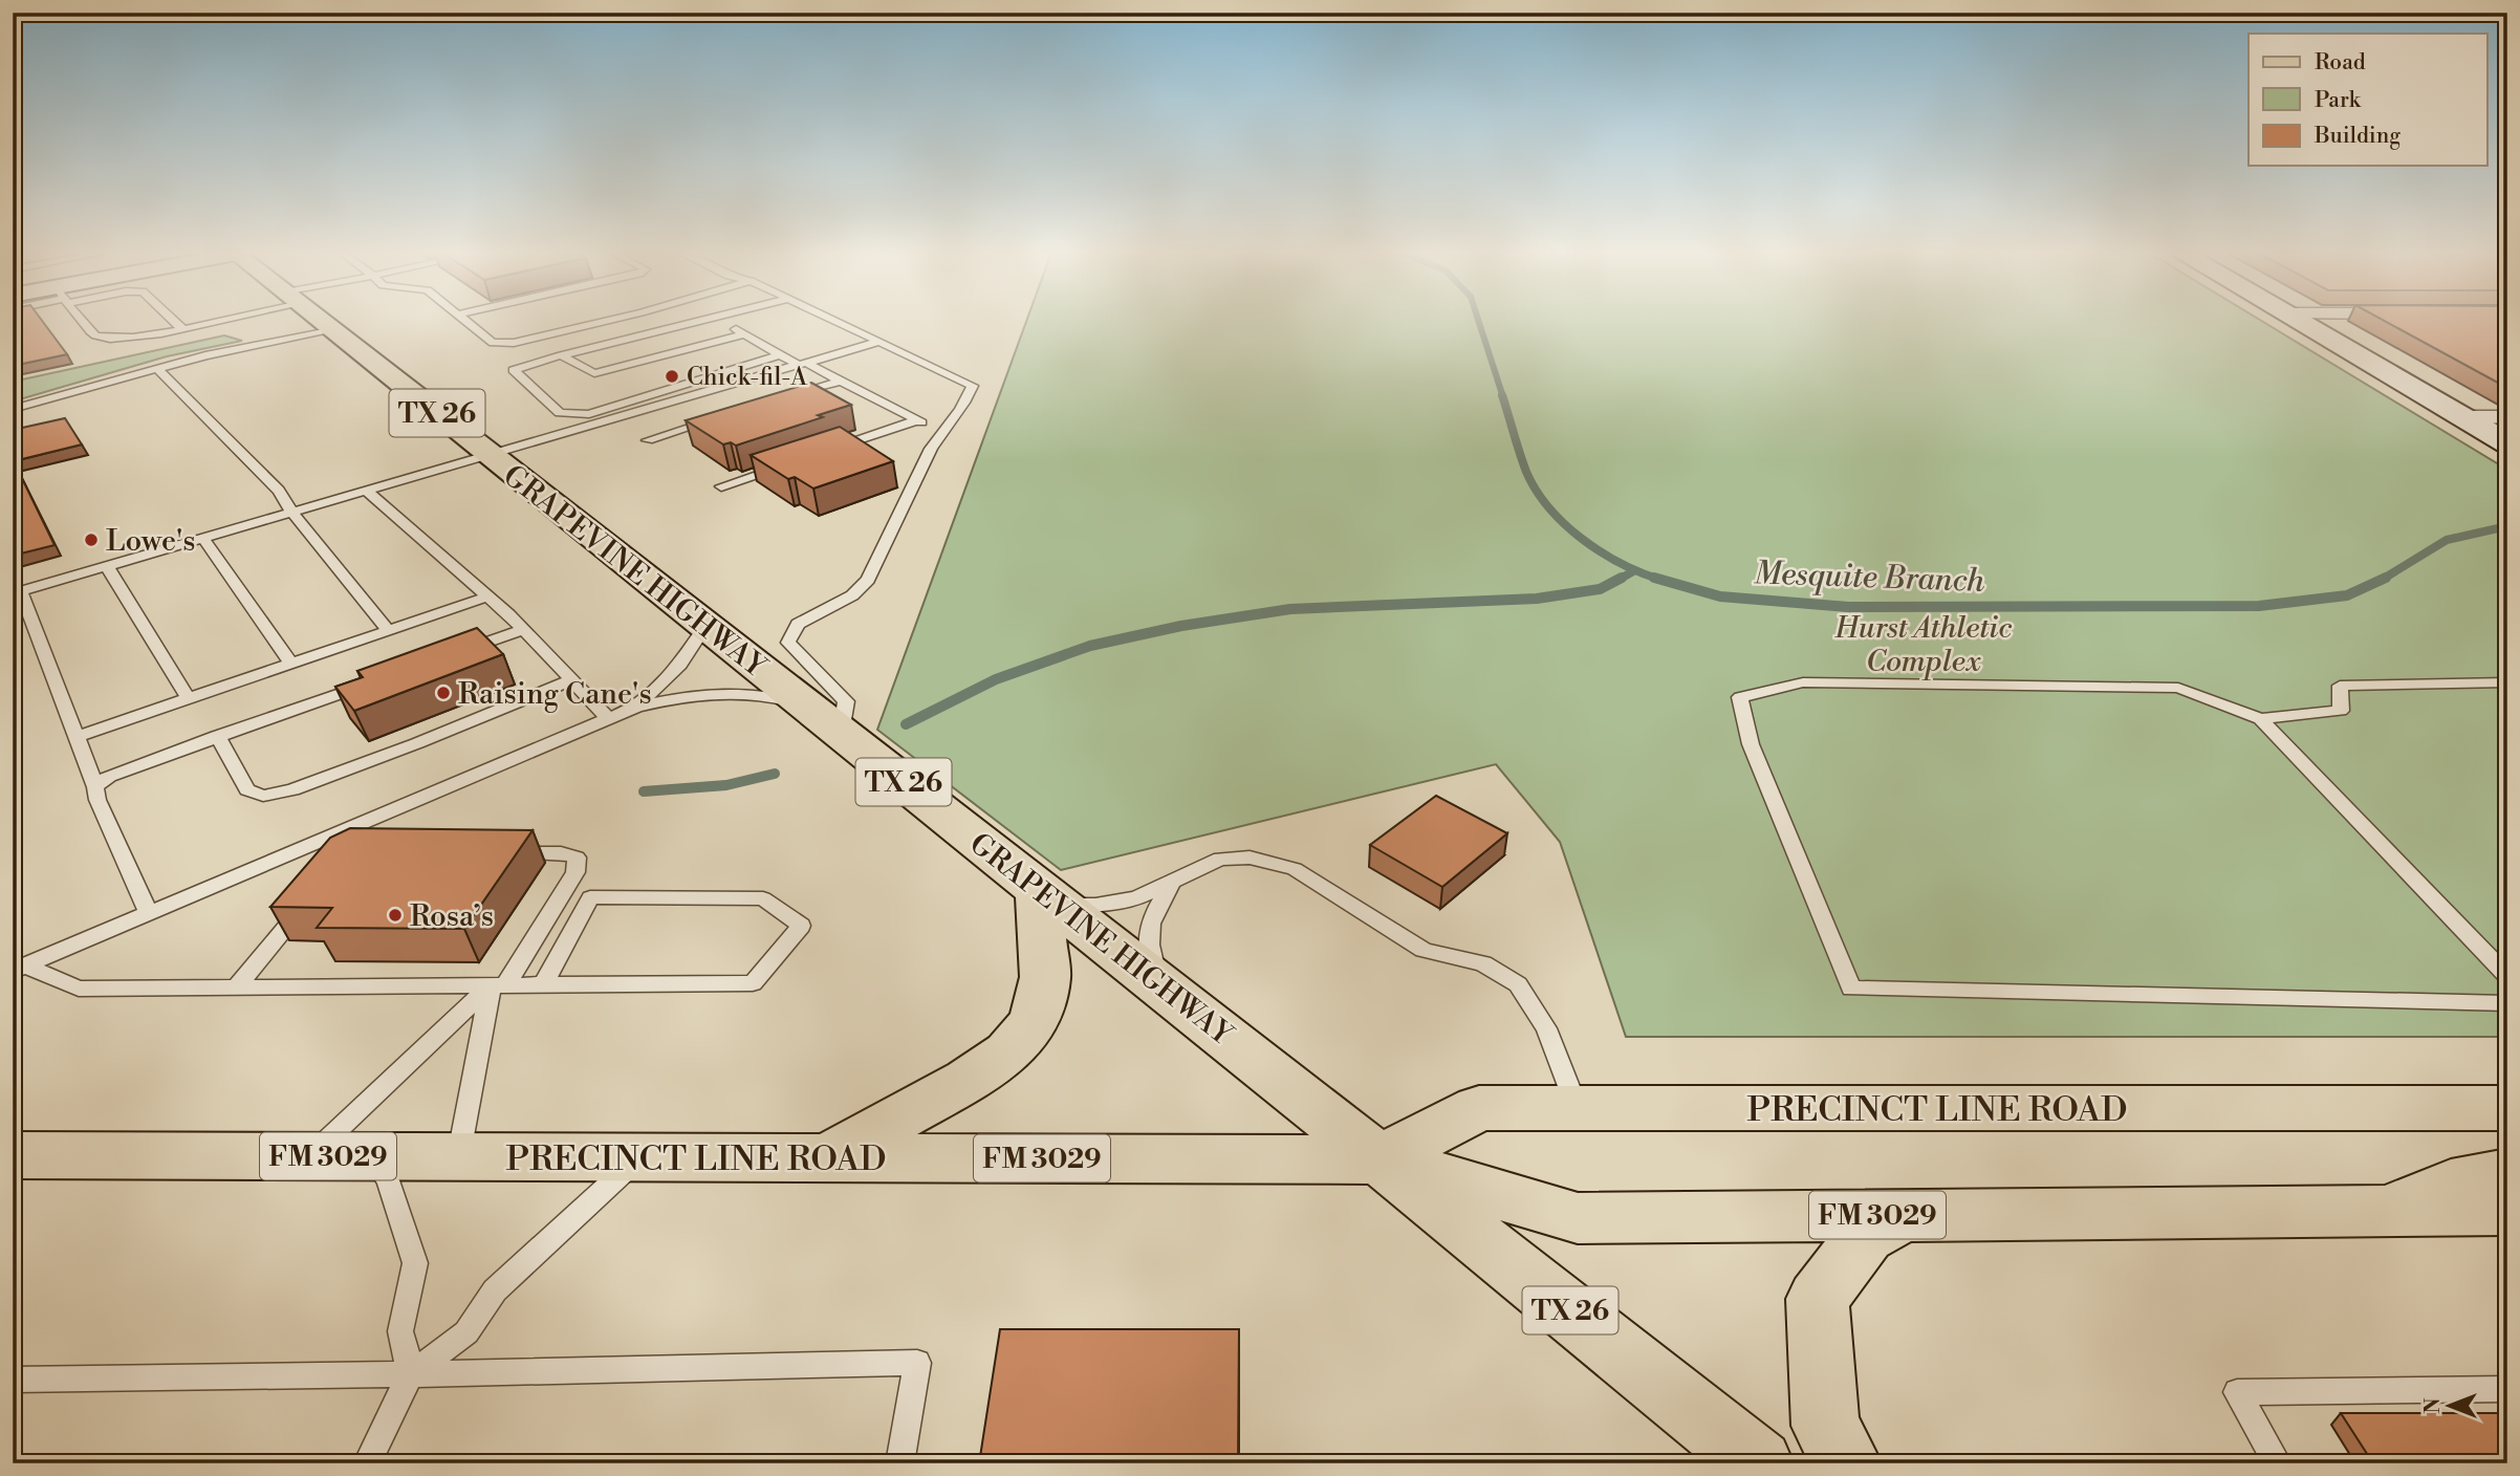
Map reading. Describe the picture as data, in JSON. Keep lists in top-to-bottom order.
{
  "streets": {
    "main road": [
      "TX 26",
      "GRAPEVINE HIGHWAY",
      "PRECINCT LINE ROAD",
      "FM 3029"
    ]
  },
  "crossings": [
    ["GRAPEVINE HIGHWAY", "PRECINCT LINE ROAD"]
  ],
  "water": ["Mesquite Branch"],
  "parks": ["Hurst Athletic Complex"],
  "places": [
    "Chick-fil-A",
    "Lowe's",
    "Raising Cane's",
    "Rosa’s"
  ],
  "legend": ["Road", "Park", "Building"],
  "north": "left"
}
